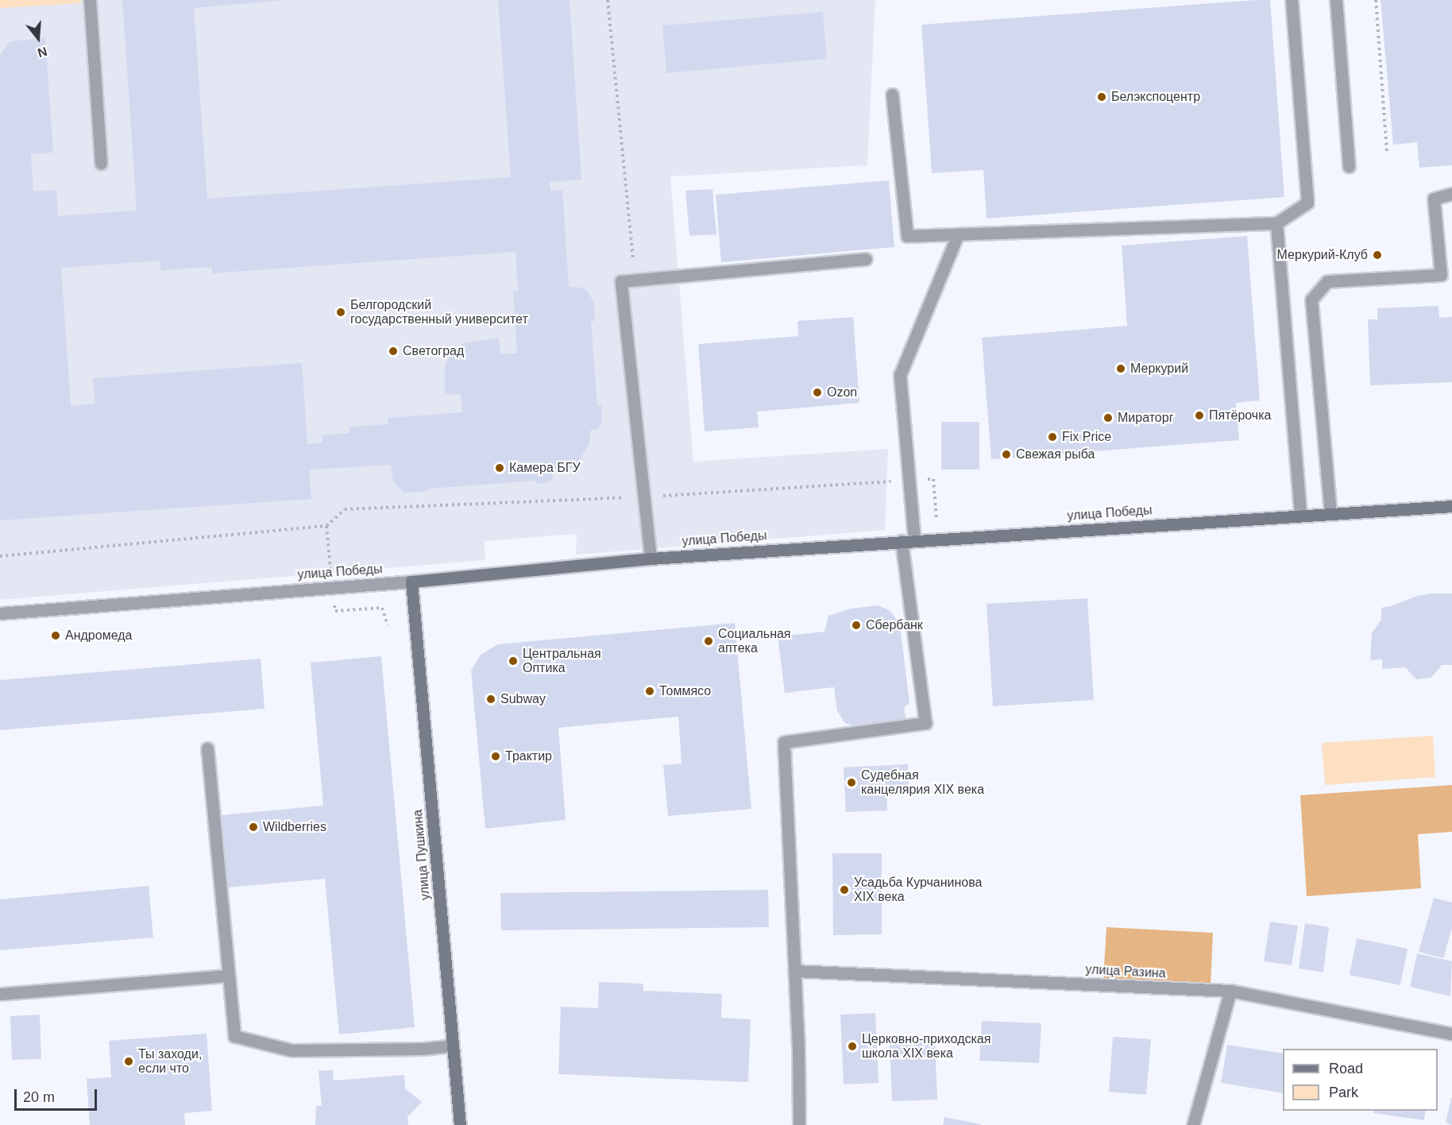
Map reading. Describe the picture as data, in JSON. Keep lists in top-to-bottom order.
{
  "streets": {
    "street": ["улица Победы", "улица Пушкина", "улица Разина"]
  },
  "crossings": [
    ["улица Победы", "улица Пушкина"]
  ],
  "places": [
    "Белэкспоцентр",
    "Меркурий-Клуб",
    "Белгородский государственный университет",
    "Светоград",
    "Меркурий",
    "Ozon",
    "Пятёрочка",
    "Мираторг",
    "Fix Price",
    "Свежая рыба",
    "Камера БГУ",
    "Сбербанк",
    "Андромеда",
    "Социальная аптека",
    "Центральная Оптика",
    "Томмясо",
    "Subway",
    "Трактир",
    "Судебная канцелярия XIX века",
    "Wildberries",
    "Усадьба Курчанинова XIX века",
    "Церковно-приходская школа XIX века",
    "Ты заходи, если что"
  ],
  "legend": ["Road", "Park"],
  "scale_bar": "20 m",
  "north": "bottom"
}
